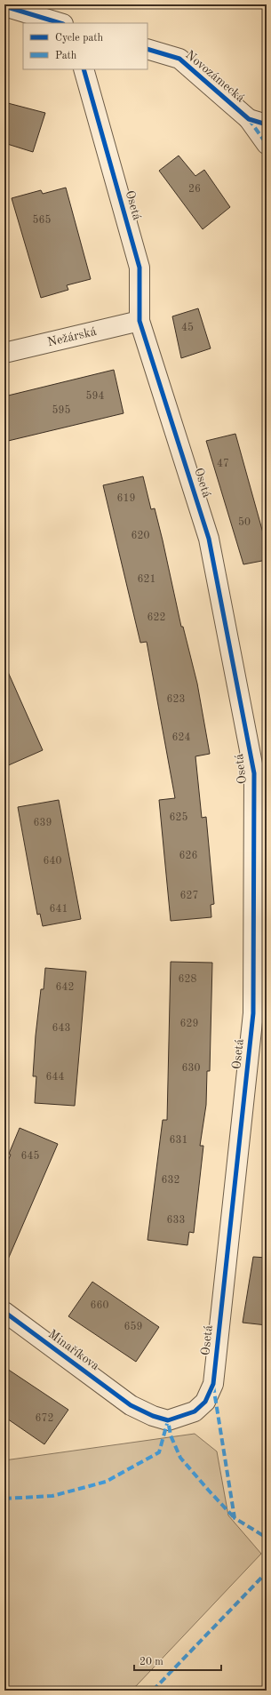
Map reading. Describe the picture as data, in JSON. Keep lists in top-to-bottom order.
{
  "streets": {
    "street": [
      "Novozámecká",
      "Osetá",
      "Nežárská",
      "Minaříkova"
    ]
  },
  "crossings": [
    ["Osetá", "Nežárská"],
    ["Osetá", "Minaříkova"]
  ],
  "house_numbers": [
    "26",
    "565",
    "45",
    "594",
    "595",
    "47",
    "619",
    "50",
    "620",
    "621",
    "622",
    "623",
    "624",
    "625",
    "639",
    "626",
    "640",
    "627",
    "641",
    "628",
    "642",
    "629",
    "643",
    "630",
    "644",
    "631",
    "645",
    "632",
    "633",
    "660",
    "659",
    "672"
  ],
  "legend": ["Cycle path", "Path"],
  "scale_bar": "20 m"
}
